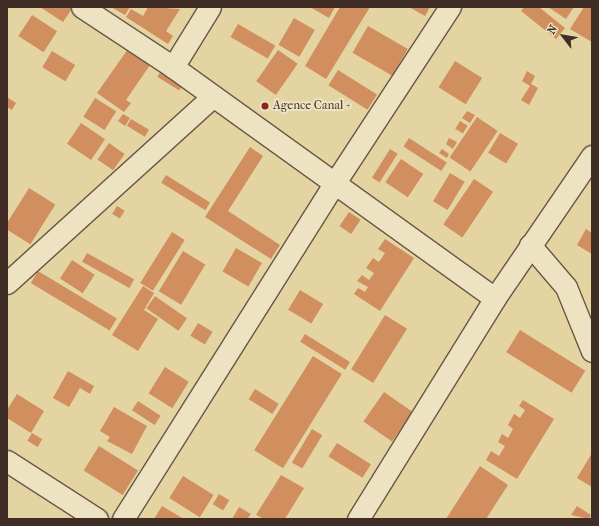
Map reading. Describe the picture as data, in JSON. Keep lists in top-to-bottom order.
{
  "places": ["Agence Canal +"],
  "north": "top left"
}
